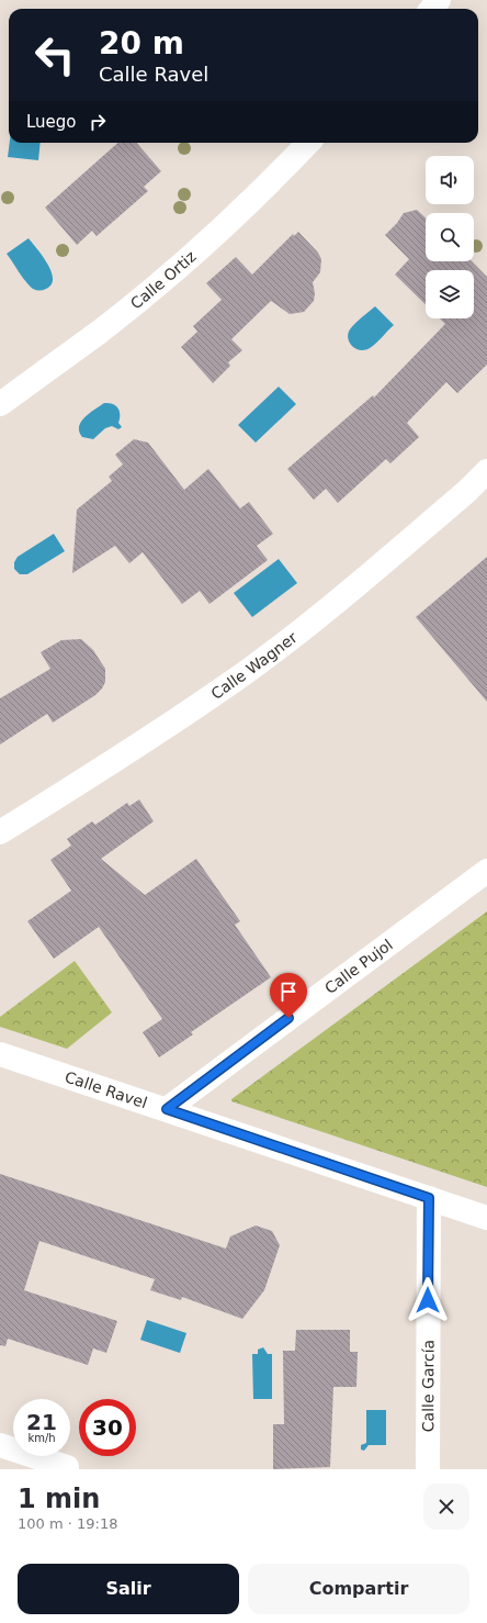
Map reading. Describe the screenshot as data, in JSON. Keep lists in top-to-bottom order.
{
  "streets": {
    "street": [
      "Calle Ortiz",
      "Calle Wagner",
      "Calle Pujol",
      "Calle Ravel",
      "Calle García"
    ]
  },
  "crossings": [
    ["Calle Pujol", "Calle Ravel"],
    ["Calle Ravel", "Calle García"]
  ],
  "page": {
    "turn": ["20 m", "Calle Ravel"],
    "then": "Luego",
    "speed": "21 km/h",
    "limit": "30",
    "heading": ["1 min", "100 m · 19:18"],
    "buttons": ["Salir", "Compartir"]
  }
}
